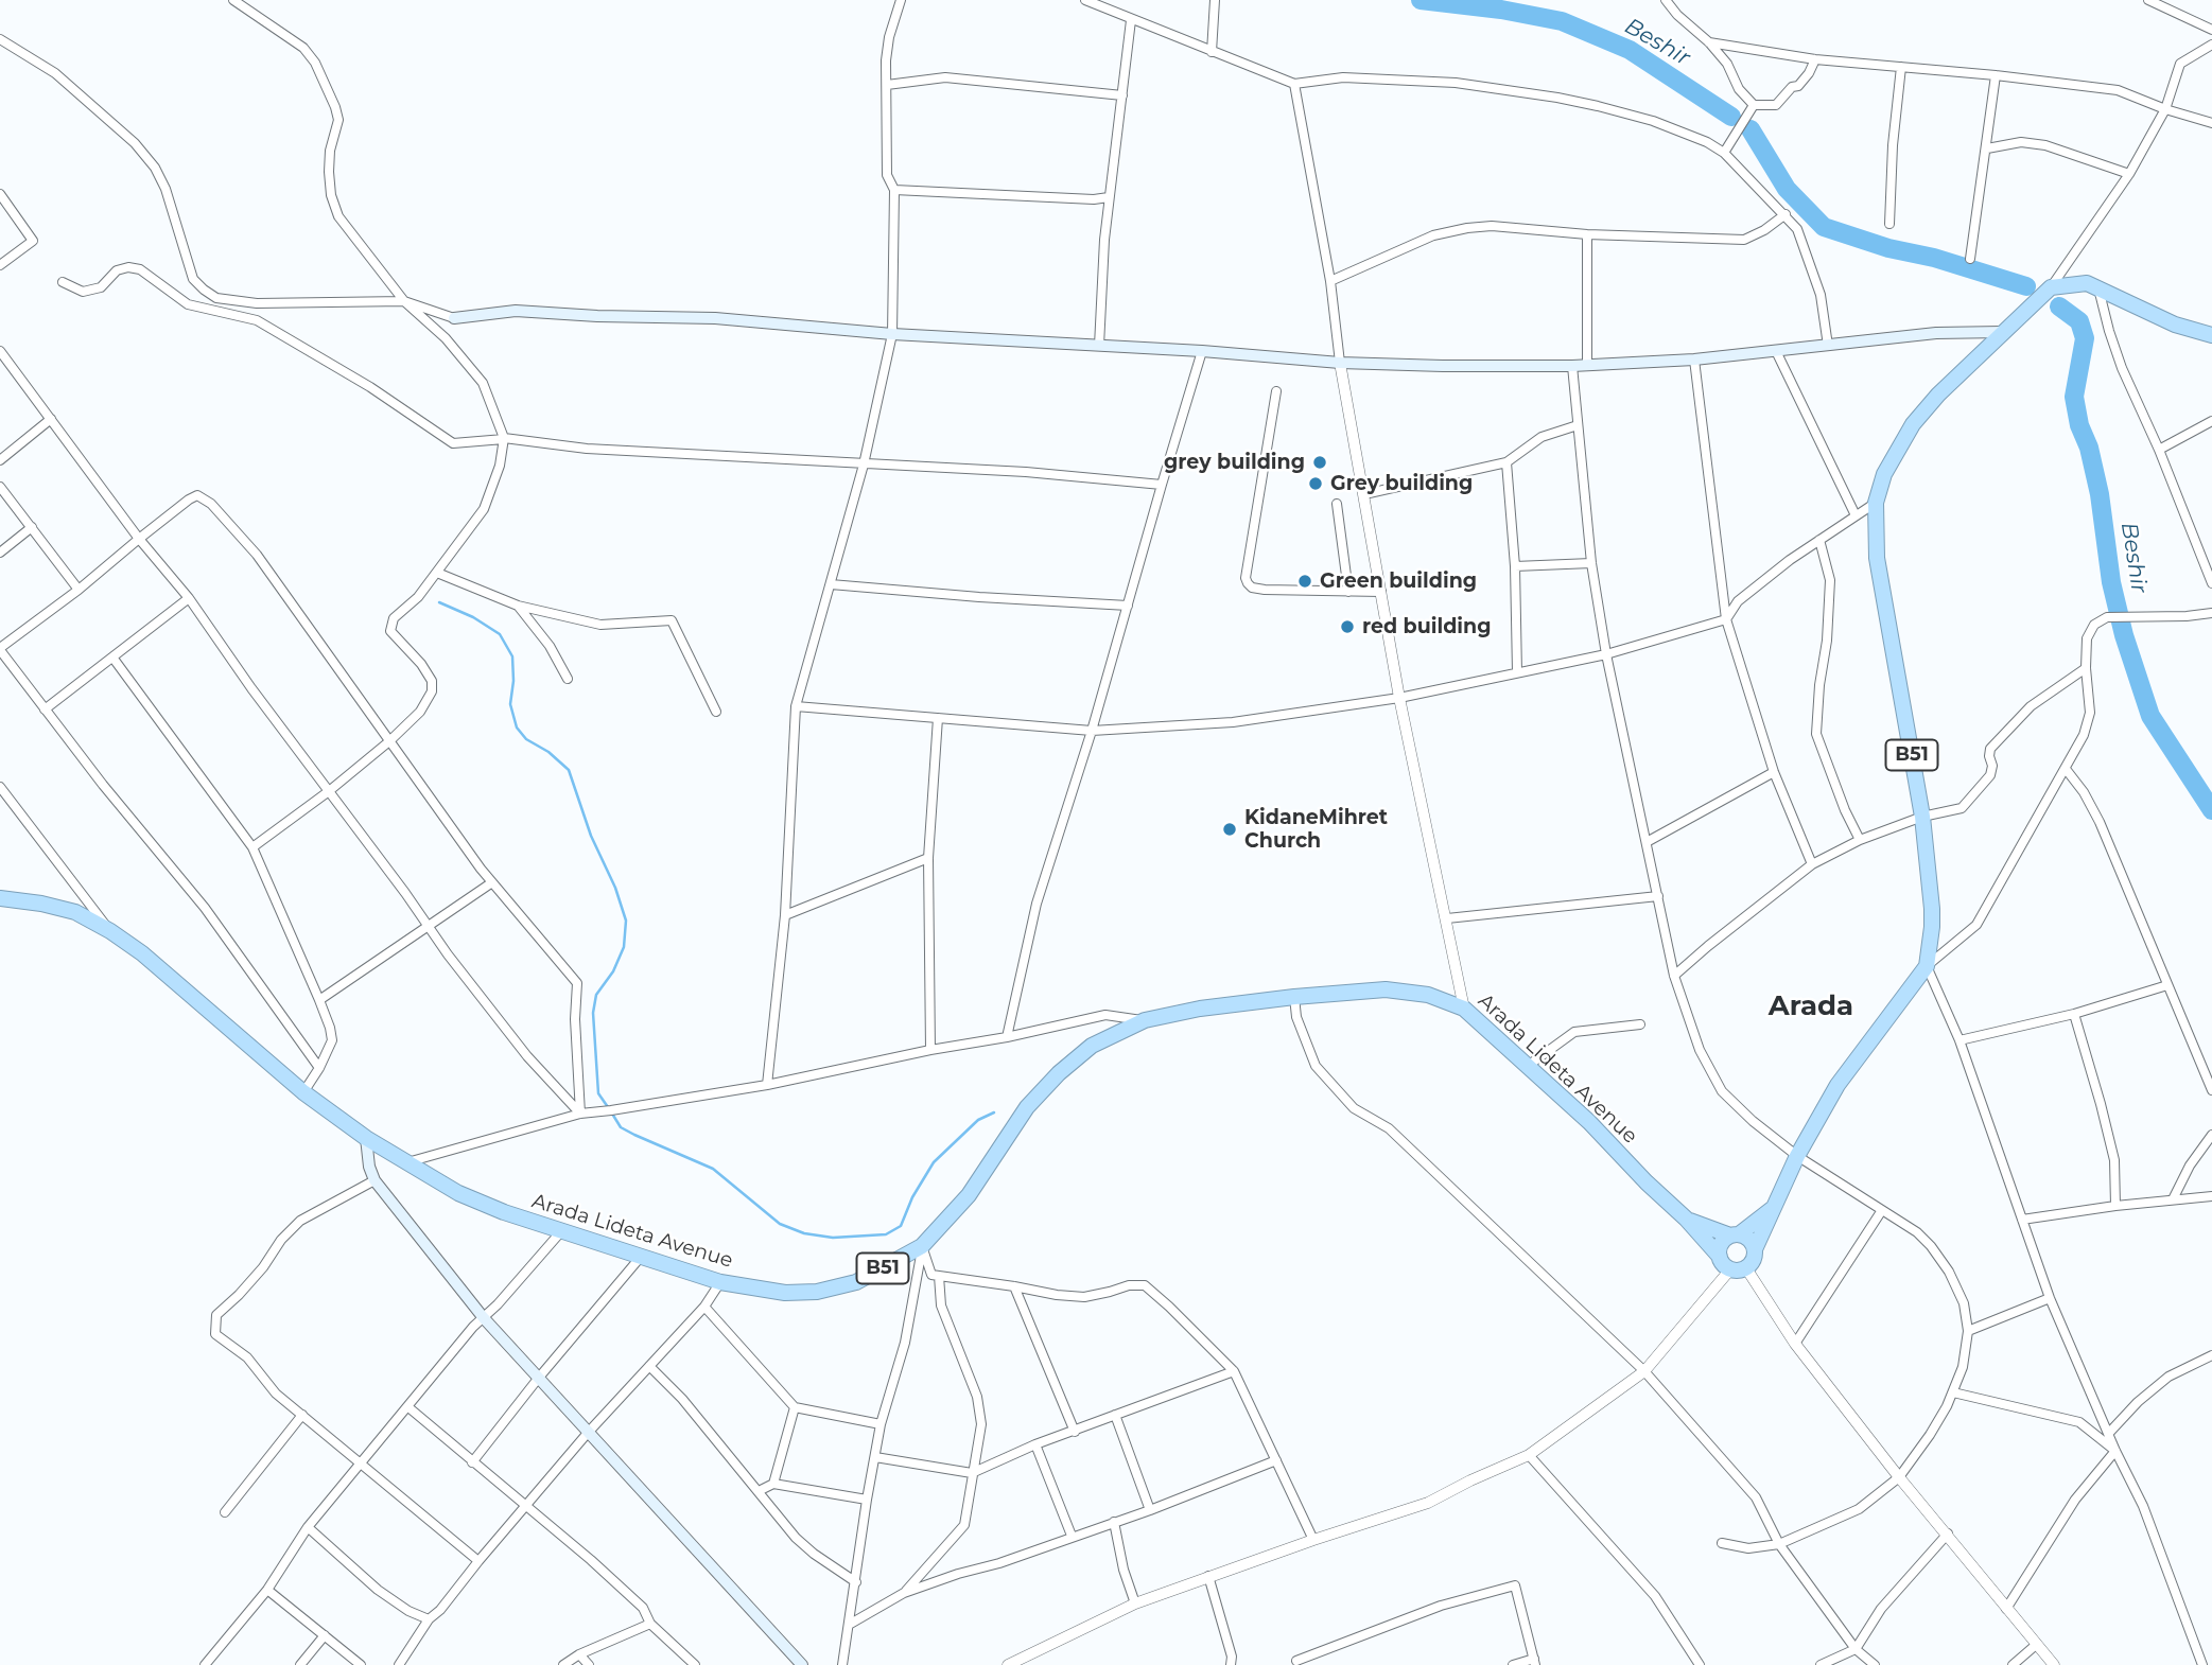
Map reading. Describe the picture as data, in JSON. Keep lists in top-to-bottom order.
{
  "streets": {
    "highway": ["B51", "Arada Lideta Avenue"]
  },
  "districts": ["Arada"],
  "water": ["Beshir"],
  "places": [
    "grey building",
    "Grey building",
    "Green building",
    "red building",
    "KidaneMihret Church"
  ]
}
